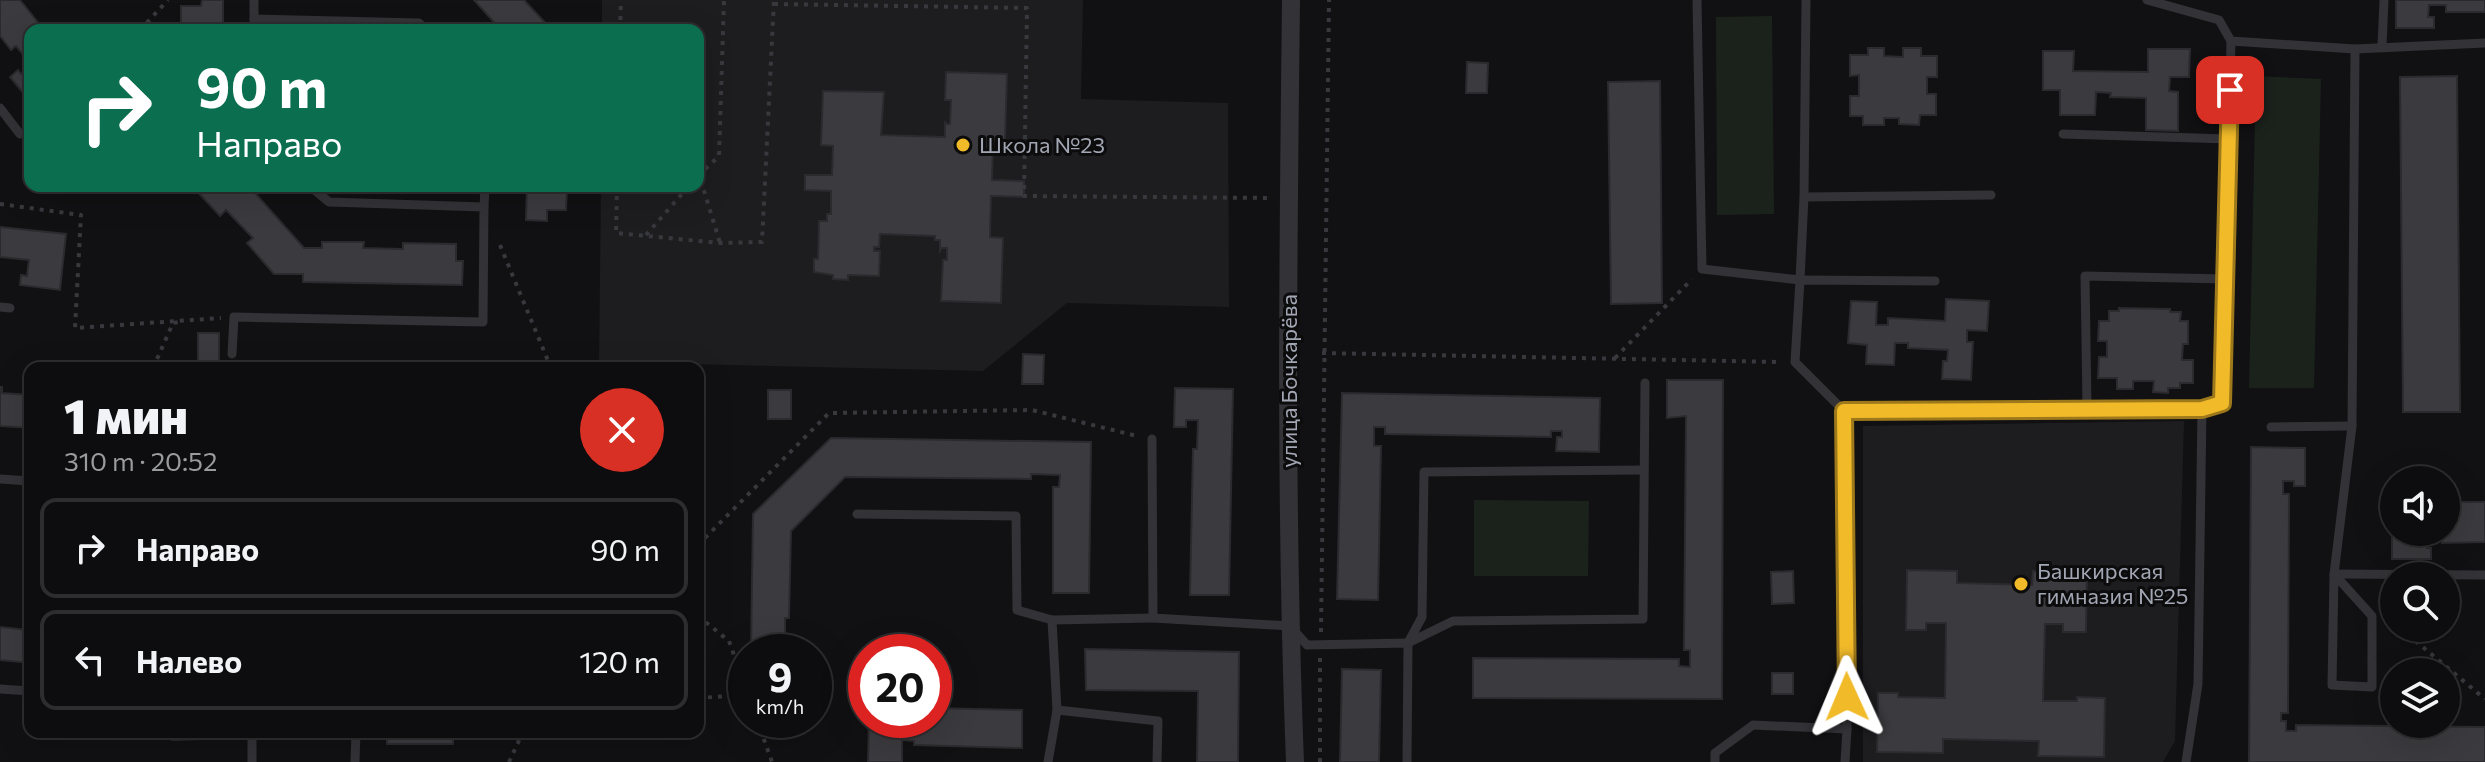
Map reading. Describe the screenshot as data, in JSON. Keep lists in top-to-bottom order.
{
  "streets": {
    "street": ["улица Бочкарёва"]
  },
  "places": ["Школа №23", "Башкирская гимназия №25"],
  "page": {
    "turn": ["90 m", "Направо"],
    "heading": ["1 мин", "310 m · 20:52"],
    "list": [
      {
        "name": "Направо",
        "value": "90 m"
      },
      {
        "name": "Налево",
        "value": "120 m"
      }
    ],
    "speed": "9 km/h",
    "limit": "20"
  }
}
